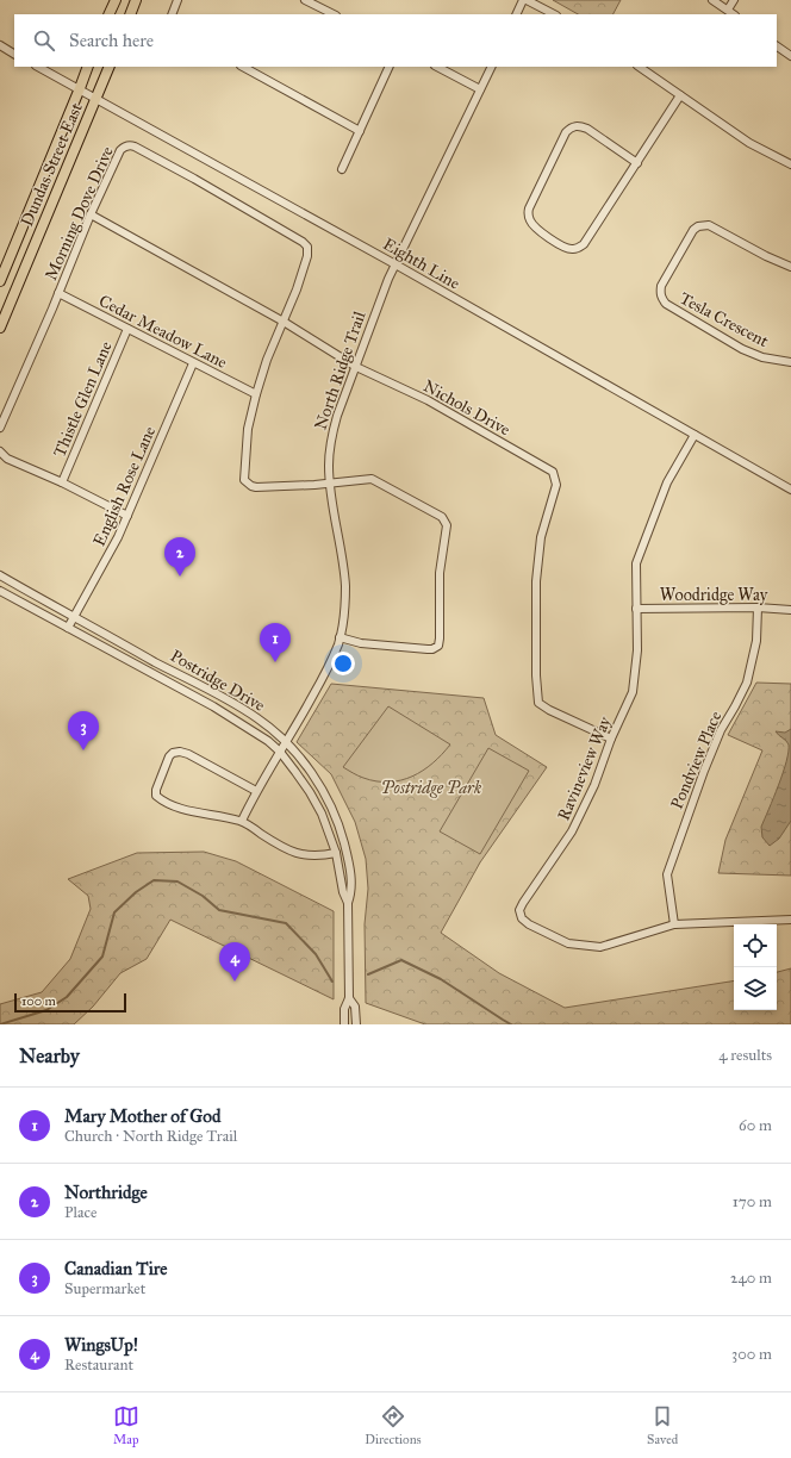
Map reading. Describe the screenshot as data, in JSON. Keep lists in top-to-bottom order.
{
  "streets": {
    "main road": ["Dundas Street East"],
    "street": [
      "Morning Dove Drive",
      "Eighth Line",
      "Tesla Crescent",
      "Cedar Meadow Lane",
      "North Ridge Trail",
      "Thistle Glen Lane",
      "Nichols Drive",
      "English Rose Lane",
      "Woodridge Way",
      "Postridge Drive",
      "Pondview Place",
      "Ravineview Way"
    ]
  },
  "crossings": [
    ["Dundas Street East", "Eighth Line"],
    ["Morning Dove Drive", "Cedar Meadow Lane"],
    ["Morning Dove Drive", "Nichols Drive"],
    ["Eighth Line", "North Ridge Trail"],
    ["Eighth Line", "Ravineview Way"],
    ["Cedar Meadow Lane", "Thistle Glen Lane"],
    ["Cedar Meadow Lane", "English Rose Lane"],
    ["North Ridge Trail", "Nichols Drive"],
    ["North Ridge Trail", "Postridge Drive"],
    ["Nichols Drive", "Ravineview Way"],
    ["English Rose Lane", "Postridge Drive"],
    ["Woodridge Way", "Pondview Place"],
    ["Woodridge Way", "Ravineview Way"],
    ["Pondview Place", "Ravineview Way"]
  ],
  "parks": ["Postridge Park"],
  "scale_bar": "100 m",
  "page": {
    "search": "Search here",
    "pins": [
      "2",
      "1",
      "3",
      "4"
    ],
    "scale": "100 m",
    "heading": ["Nearby", "4 results"],
    "list": [
      {
        "mark": "1",
        "name": "Mary Mother of God",
        "note": "Church · North Ridge Trail",
        "value": "60 m"
      },
      {
        "mark": "2",
        "name": "Northridge",
        "note": "Place",
        "value": "170 m"
      },
      {
        "mark": "3",
        "name": "Canadian Tire",
        "note": "Supermarket",
        "value": "240 m"
      },
      {
        "mark": "4",
        "name": "WingsUp!",
        "note": "Restaurant",
        "value": "300 m"
      }
    ],
    "nav": ["Map", "Directions", "Saved"]
  }
}
